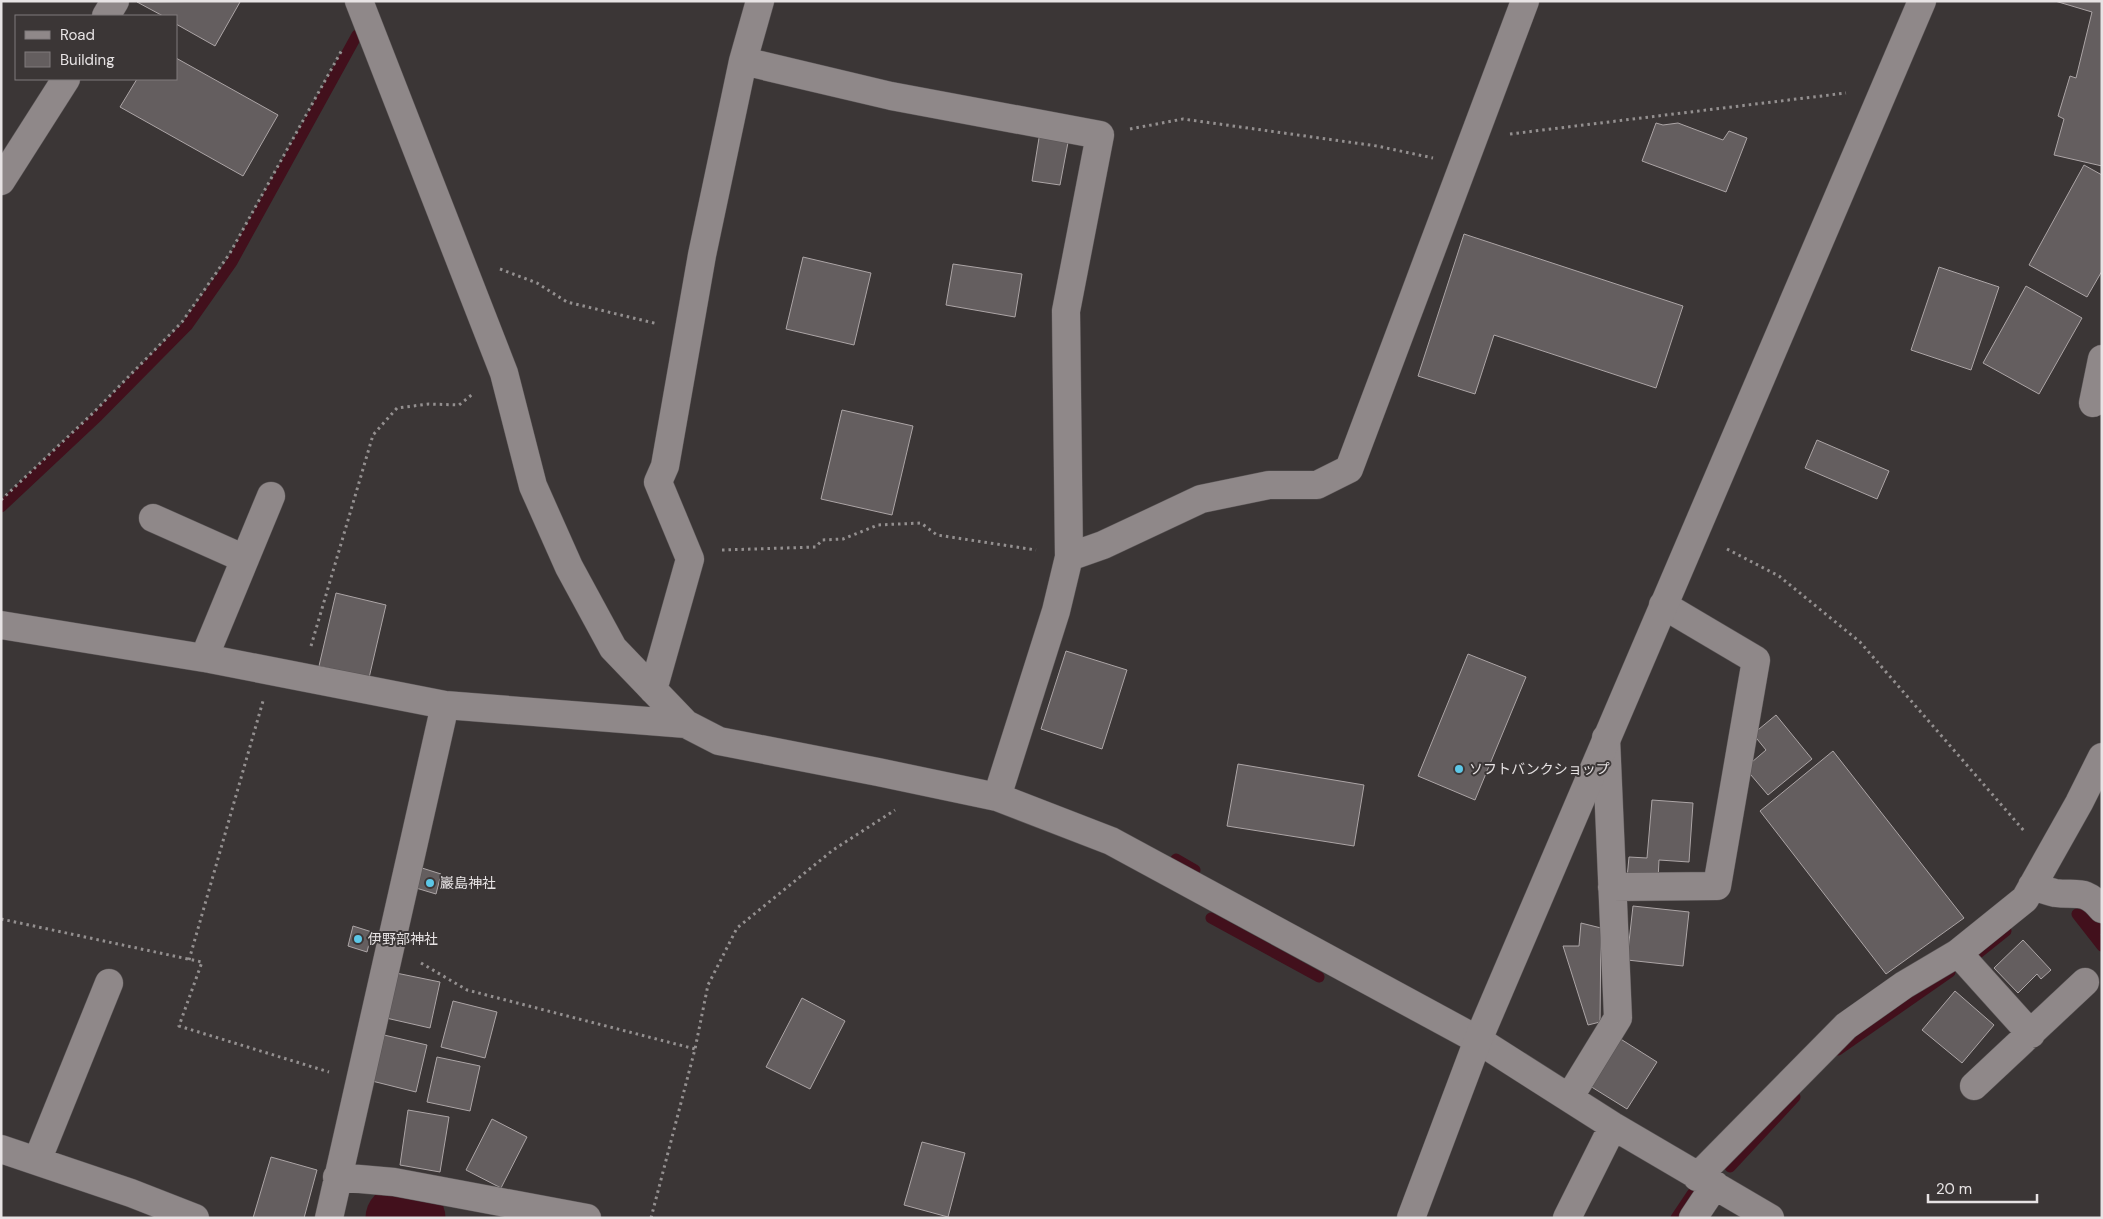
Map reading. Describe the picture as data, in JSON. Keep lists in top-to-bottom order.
{
  "places": ["ソフトバンクショップ", "巖島神社", "伊野部神社"],
  "legend": ["Road", "Building"],
  "scale_bar": "20 m"
}
